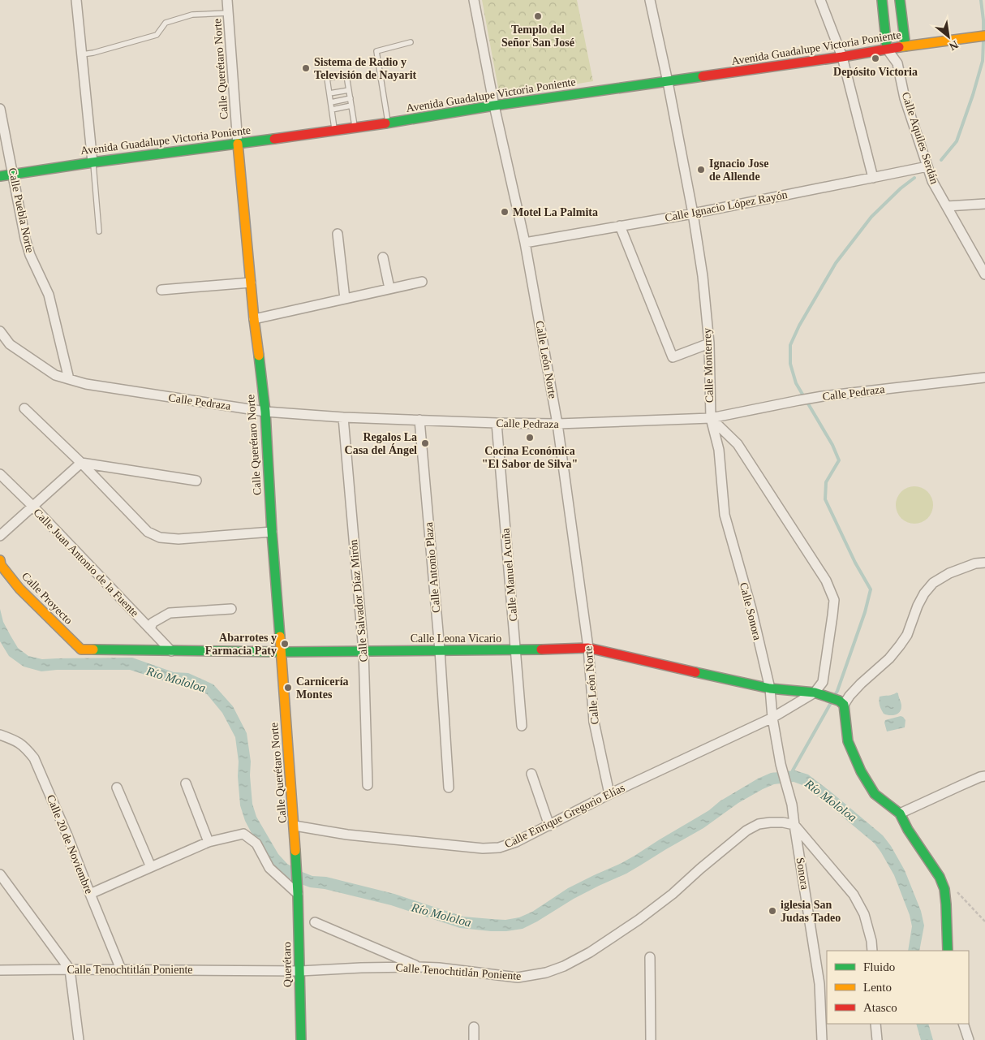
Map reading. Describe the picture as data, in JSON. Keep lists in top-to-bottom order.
{
  "streets": {
    "street": [
      "Avenida Guadalupe Victoria Poniente",
      "Calle Querétaro Norte",
      "Calle Aquiles Serdán",
      "Calle Ignacio López Rayón",
      "Calle Puebla Norte",
      "Calle León Norte",
      "Calle Monterrey",
      "Calle Pedraza",
      "Calle Juan Antonio de la Fuente",
      "Calle Antonio Plaza",
      "Calle Manuel Acuña",
      "Calle Proyecto",
      "Calle Salvador Díaz Mirón",
      "Calle Sonora",
      "Calle Leona Vicario",
      "Calle Enrique Gregorio Elías",
      "Calle 20 de Noviembre",
      "Sonora",
      "Querétaro",
      "Calle Tenochtitlán Poniente"
    ]
  },
  "crossings": [
    ["Avenida Guadalupe Victoria Poniente", "Calle Querétaro Norte"],
    ["Avenida Guadalupe Victoria Poniente", "Calle Puebla Norte"],
    ["Avenida Guadalupe Victoria Poniente", "Calle León Norte"],
    ["Avenida Guadalupe Victoria Poniente", "Calle Monterrey"],
    ["Calle Querétaro Norte", "Calle Pedraza"],
    ["Calle Querétaro Norte", "Calle Leona Vicario"],
    ["Calle Querétaro Norte", "Calle Enrique Gregorio Elías"],
    ["Calle Querétaro Norte", "Querétaro"],
    ["Calle Aquiles Serdán", "Calle Ignacio López Rayón"],
    ["Calle Ignacio López Rayón", "Calle León Norte"],
    ["Calle Ignacio López Rayón", "Calle Monterrey"],
    ["Calle Puebla Norte", "Calle Pedraza"],
    ["Calle León Norte", "Calle Pedraza"],
    ["Calle León Norte", "Calle Leona Vicario"],
    ["Calle León Norte", "Calle Enrique Gregorio Elías"],
    ["Calle Monterrey", "Calle Pedraza"],
    ["Calle Monterrey", "Calle Sonora"],
    ["Calle Monterrey", "Calle Leona Vicario"],
    ["Calle Monterrey", "Calle Enrique Gregorio Elías"],
    ["Calle Pedraza", "Calle Antonio Plaza"],
    ["Calle Pedraza", "Calle Manuel Acuña"],
    ["Calle Pedraza", "Calle Salvador Díaz Mirón"],
    ["Calle Pedraza", "Calle Sonora"],
    ["Calle Juan Antonio de la Fuente", "Calle Leona Vicario"],
    ["Calle Antonio Plaza", "Calle Leona Vicario"],
    ["Calle Manuel Acuña", "Calle Leona Vicario"],
    ["Calle Proyecto", "Calle Leona Vicario"],
    ["Calle Salvador Díaz Mirón", "Calle Leona Vicario"],
    ["Calle Sonora", "Calle Leona Vicario"],
    ["Calle Sonora", "Calle Enrique Gregorio Elías"],
    ["Calle Sonora", "Sonora"],
    ["Calle Leona Vicario", "Calle Enrique Gregorio Elías"],
    ["Calle 20 de Noviembre", "Calle Tenochtitlán Poniente"],
    ["Sonora", "Calle Tenochtitlán Poniente"],
    ["Querétaro", "Calle Tenochtitlán Poniente"]
  ],
  "water": ["Río Mololoa"],
  "places": [
    "Templo del Señor San José",
    "Depósito Victoria",
    "Sistema de Radio y Televisión de Nayarit",
    "Ignacio Jose de Allende",
    "Motel La Palmita",
    "Cocina Económica \"El Sabor de Silva\"",
    "Regalos La Casa del Ángel",
    "Abarrotes y Farmacia Paty",
    "Carnicería Montes",
    "iglesia San Judas Tadeo"
  ],
  "legend": ["Fluido", "Lento", "Atasco"],
  "north": "bottom right"
}
